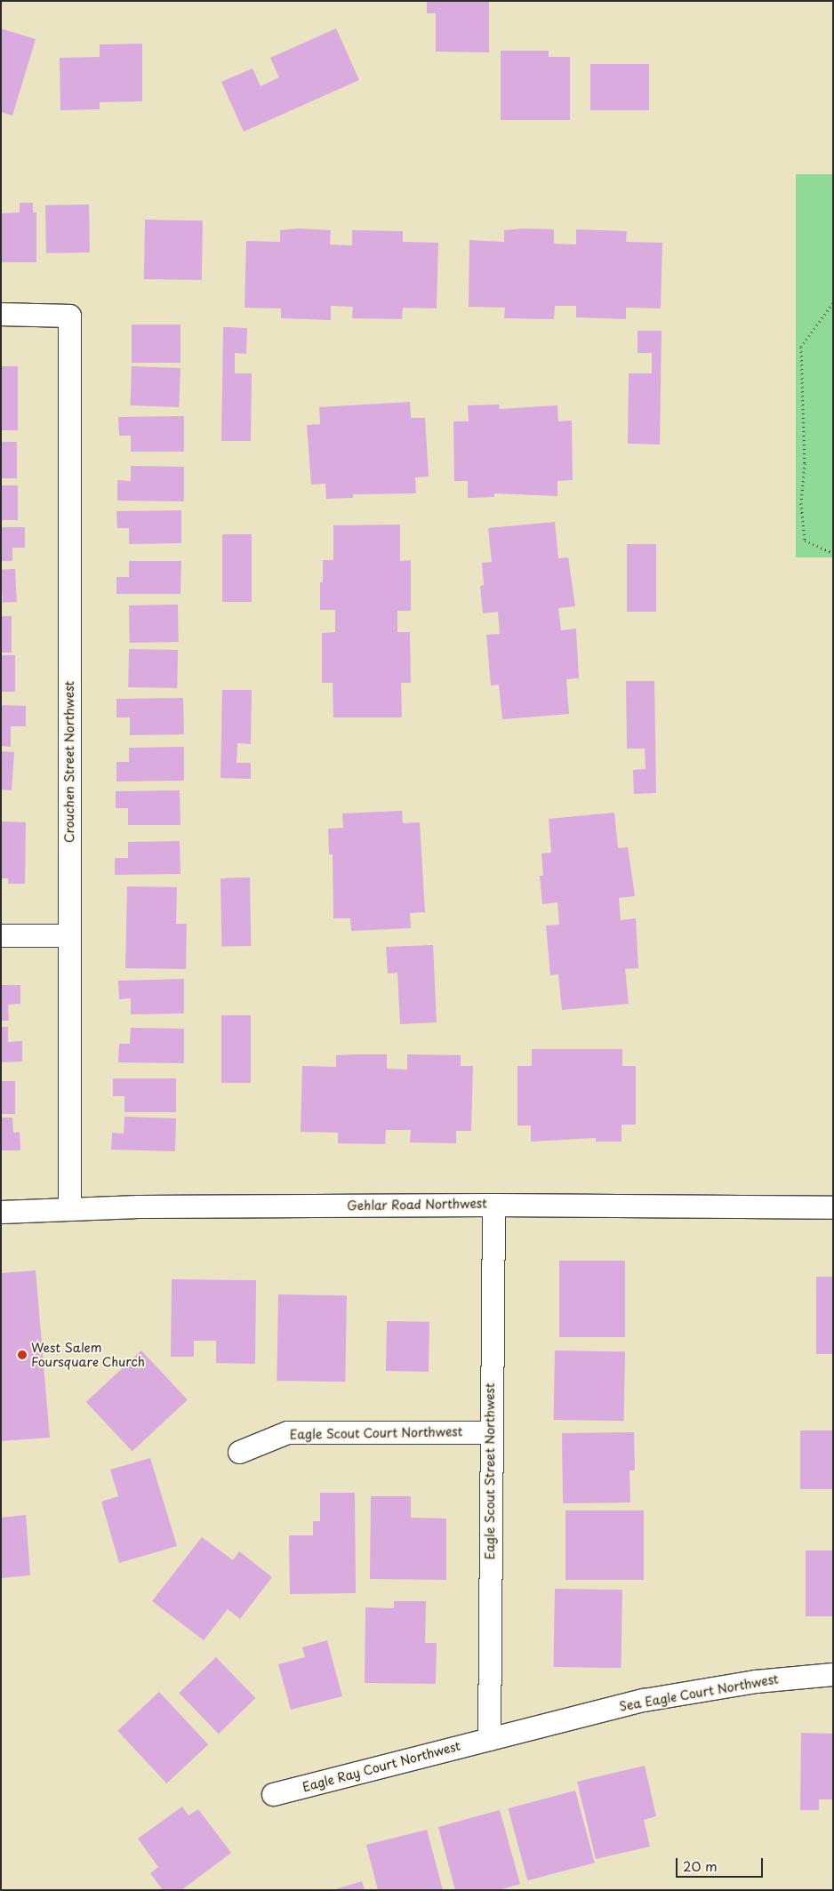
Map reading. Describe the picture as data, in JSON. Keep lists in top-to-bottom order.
{
  "streets": {
    "street": [
      "Crouchen Street Northwest",
      "Gehlar Road Northwest",
      "Eagle Scout Court Northwest",
      "Eagle Scout Street Northwest",
      "Sea Eagle Court Northwest",
      "Eagle Ray Court Northwest"
    ]
  },
  "crossings": [
    ["Crouchen Street Northwest", "Gehlar Road Northwest"],
    ["Gehlar Road Northwest", "Eagle Scout Street Northwest"],
    ["Eagle Scout Court Northwest", "Eagle Scout Street Northwest"],
    ["Eagle Scout Street Northwest", "Sea Eagle Court Northwest"],
    ["Eagle Scout Street Northwest", "Eagle Ray Court Northwest"],
    ["Sea Eagle Court Northwest", "Eagle Ray Court Northwest"]
  ],
  "places": ["West Salem Foursquare Church"],
  "scale_bar": "20 m"
}
